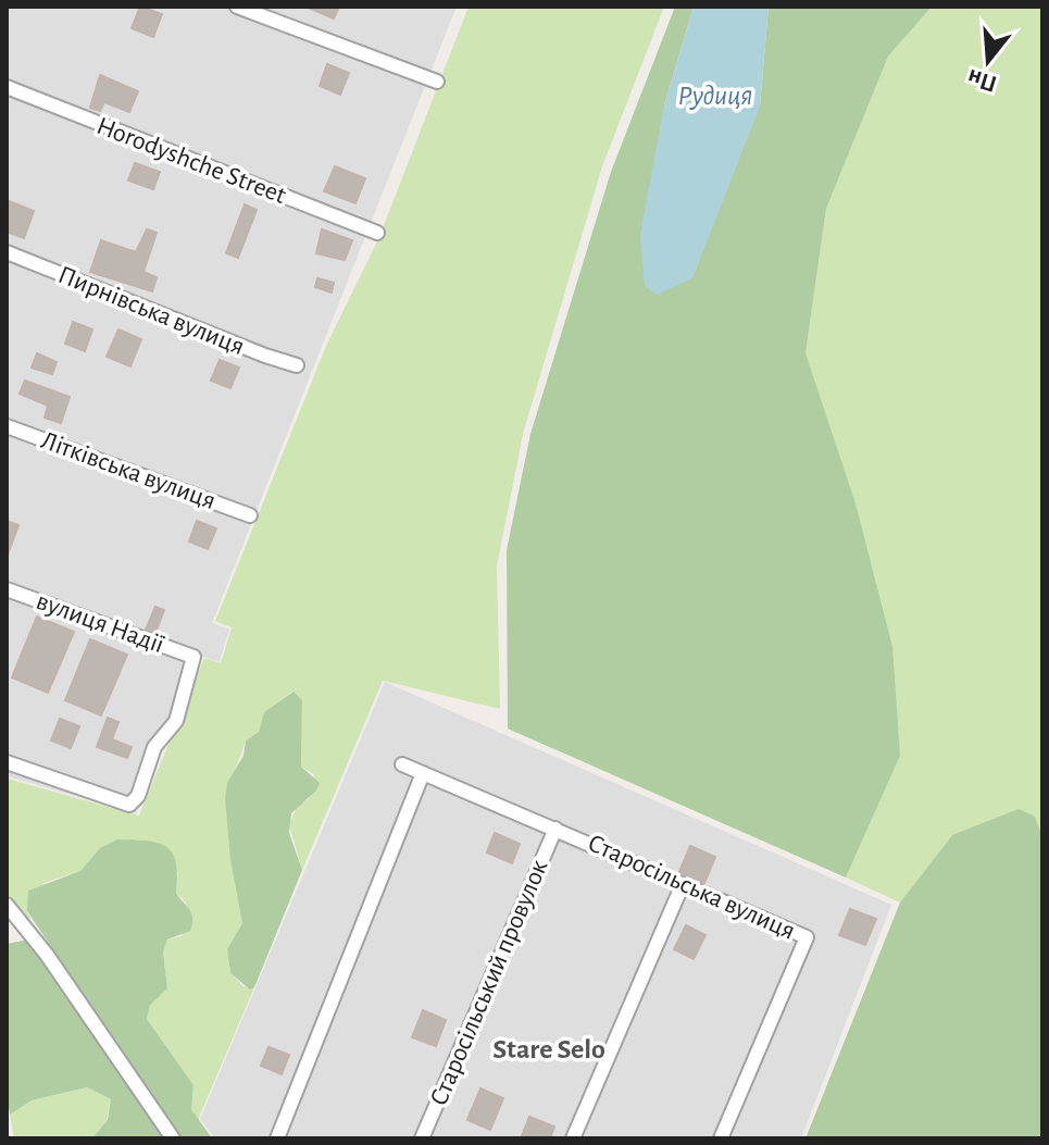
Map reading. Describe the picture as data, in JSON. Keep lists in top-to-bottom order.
{
  "streets": {
    "street": [
      "Horodyshche Street",
      "Пирнівська вулиця",
      "Літківська вулиця",
      "вулиця Надії",
      "Старосільська вулиця",
      "Старосільський провулок"
    ]
  },
  "crossings": [
    ["Старосільська вулиця", "Старосільський провулок"]
  ],
  "districts": ["Stare Selo"],
  "water": ["Рудиця"],
  "north": "bottom"
}
